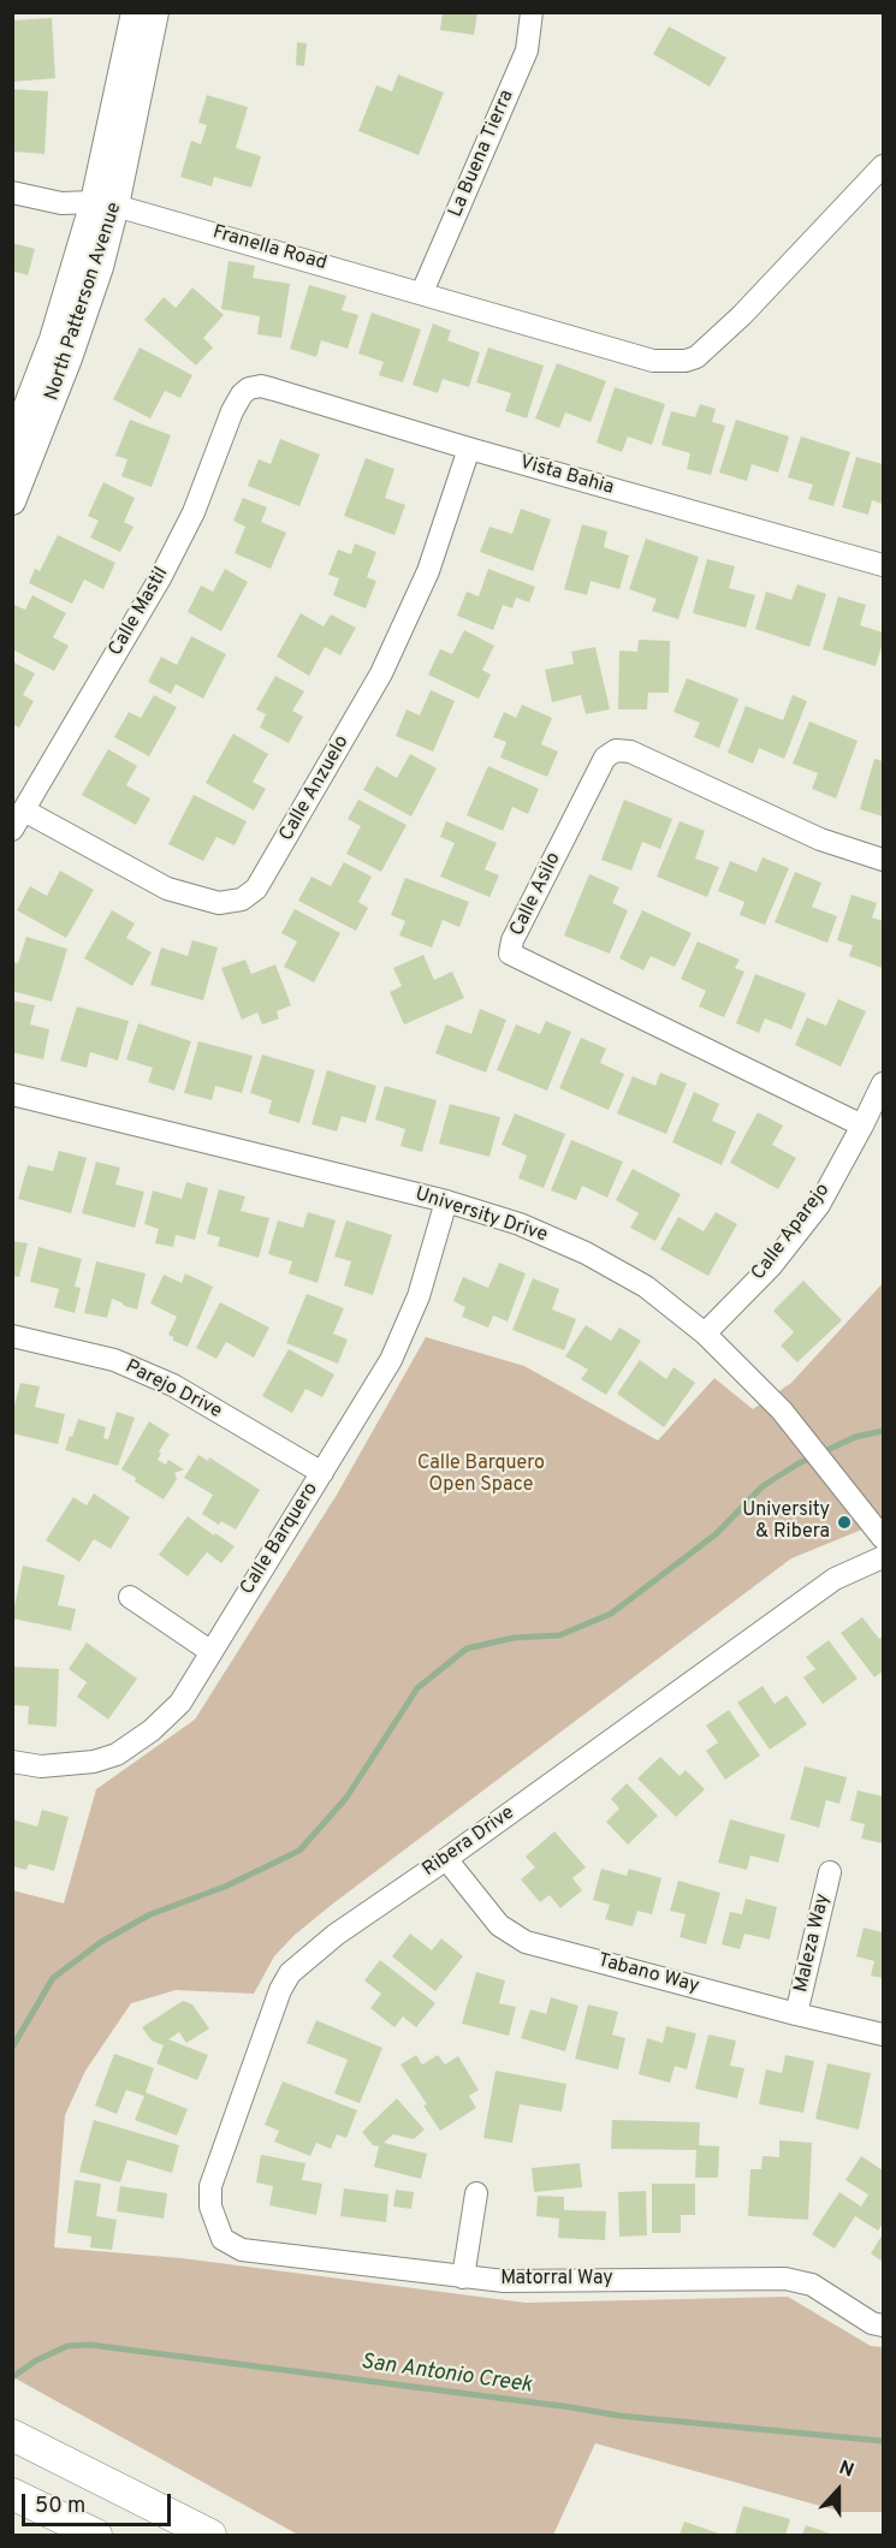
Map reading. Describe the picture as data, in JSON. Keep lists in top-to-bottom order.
{
  "streets": {
    "main road": ["North Patterson Avenue"],
    "street": [
      "La Buena Tierra",
      "Franella Road",
      "Vista Bahia",
      "Calle Mastil",
      "Calle Anzuelo",
      "Calle Asilo",
      "University Drive",
      "Calle Aparejo",
      "Parejo Drive",
      "Calle Barquero",
      "Ribera Drive",
      "Maleza Way",
      "Tabano Way",
      "Matorral Way"
    ]
  },
  "crossings": [
    ["La Buena Tierra", "Franella Road"],
    ["Franella Road", "North Patterson Avenue"],
    ["Vista Bahia", "Calle Mastil"],
    ["Vista Bahia", "Calle Anzuelo"],
    ["Calle Mastil", "Calle Anzuelo"],
    ["Calle Asilo", "Calle Aparejo"],
    ["University Drive", "Calle Aparejo"],
    ["University Drive", "Calle Barquero"],
    ["Parejo Drive", "Calle Barquero"],
    ["Ribera Drive", "Tabano Way"],
    ["Ribera Drive", "Matorral Way"],
    ["Maleza Way", "Tabano Way"]
  ],
  "water": ["San Antonio Creek"],
  "parks": ["Calle Barquero Open Space"],
  "places": ["University & Ribera"],
  "scale_bar": "50 m",
  "north": "top"
}
